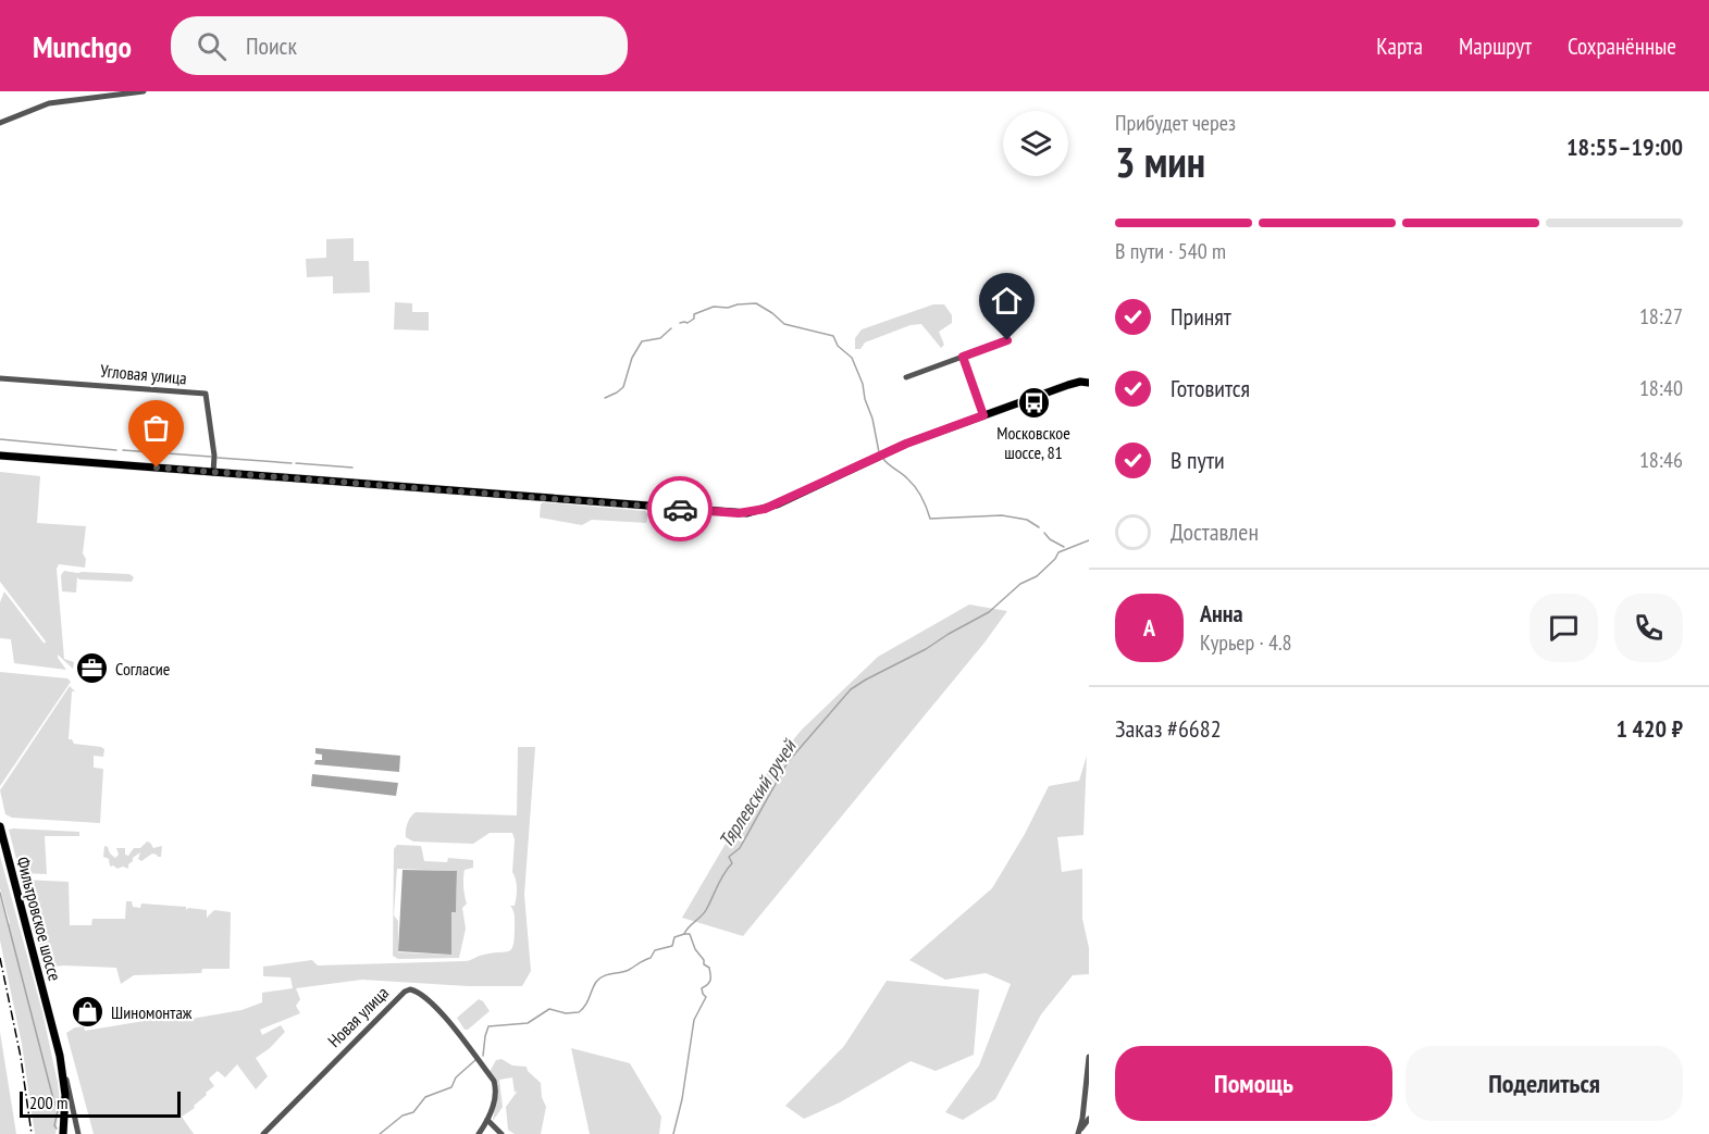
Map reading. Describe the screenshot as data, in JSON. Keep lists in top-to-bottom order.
{
  "streets": {
    "main road": ["Фильтровское шоссе"],
    "street": ["Угловая улица", "Новая улица"]
  },
  "water": ["Тярлевский ручей"],
  "places": {
    "bus stop": ["Московское шоссе, 81"],
    "office": ["Согласие"],
    "shop": ["Шиномонтаж"]
  },
  "scale_bar": "200 m",
  "page": {
    "header": "Munchgo",
    "search": "Поиск",
    "nav": ["Карта", "Маршрут", "Сохранённые"],
    "heading": ["3 мин", "Прибудет через", "18:55–19:00"],
    "panel": [
      "Анна",
      "Курьер · 4.8",
      "Заказ #6682",
      "1 420 ₽"
    ],
    "bar": "В пути · 540 m",
    "list": [
      ["Принят", "18:27"],
      ["Готовится", "18:40"],
      ["В пути", "18:46"],
      "Доставлен"
    ],
    "round": "А",
    "buttons": ["Помощь", "Поделиться"],
    "scale": "200 m"
  }
}
